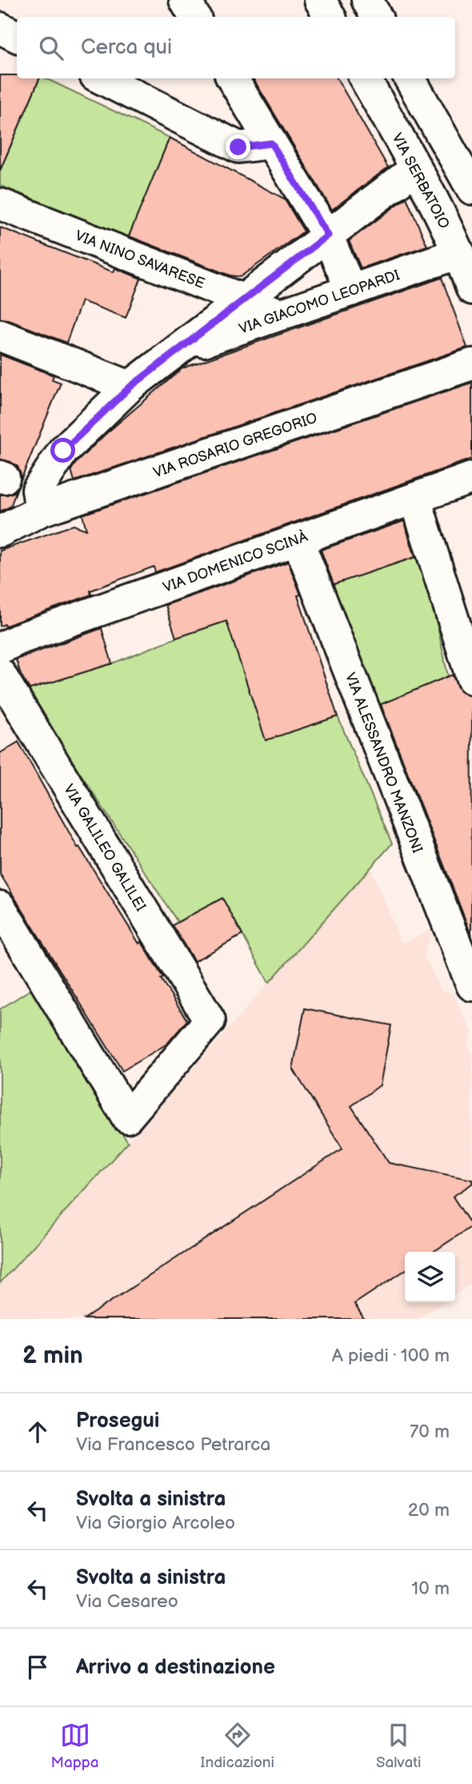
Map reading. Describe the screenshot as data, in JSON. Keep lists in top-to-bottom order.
{
  "streets": {
    "street": [
      "VIA SERBATOIO",
      "VIA NINO SAVARESE",
      "VIA GIACOMO LEOPARDI",
      "VIA ROSARIO GREGORIO",
      "VIA DOMENICO SCINÀ",
      "VIA ALESSANDRO MANZONI",
      "VIA GALILEO GALILEI"
    ]
  },
  "crossings": [
    ["VIA SERBATOIO", "VIA GIACOMO LEOPARDI"],
    ["VIA NINO SAVARESE", "VIA GIACOMO LEOPARDI"],
    ["VIA DOMENICO SCINÀ", "VIA ALESSANDRO MANZONI"]
  ],
  "page": {
    "search": "Cerca qui",
    "heading": ["2 min", "A piedi · 100 m"],
    "list": [
      ["Prosegui", "Via Francesco Petrarca", "70 m"],
      ["Svolta a sinistra", "Via Giorgio Arcoleo", "20 m"],
      ["Svolta a sinistra", "Via Cesareo", "10 m"],
      "Arrivo a destinazione"
    ],
    "nav": ["Mappa", "Indicazioni", "Salvati"]
  }
}
